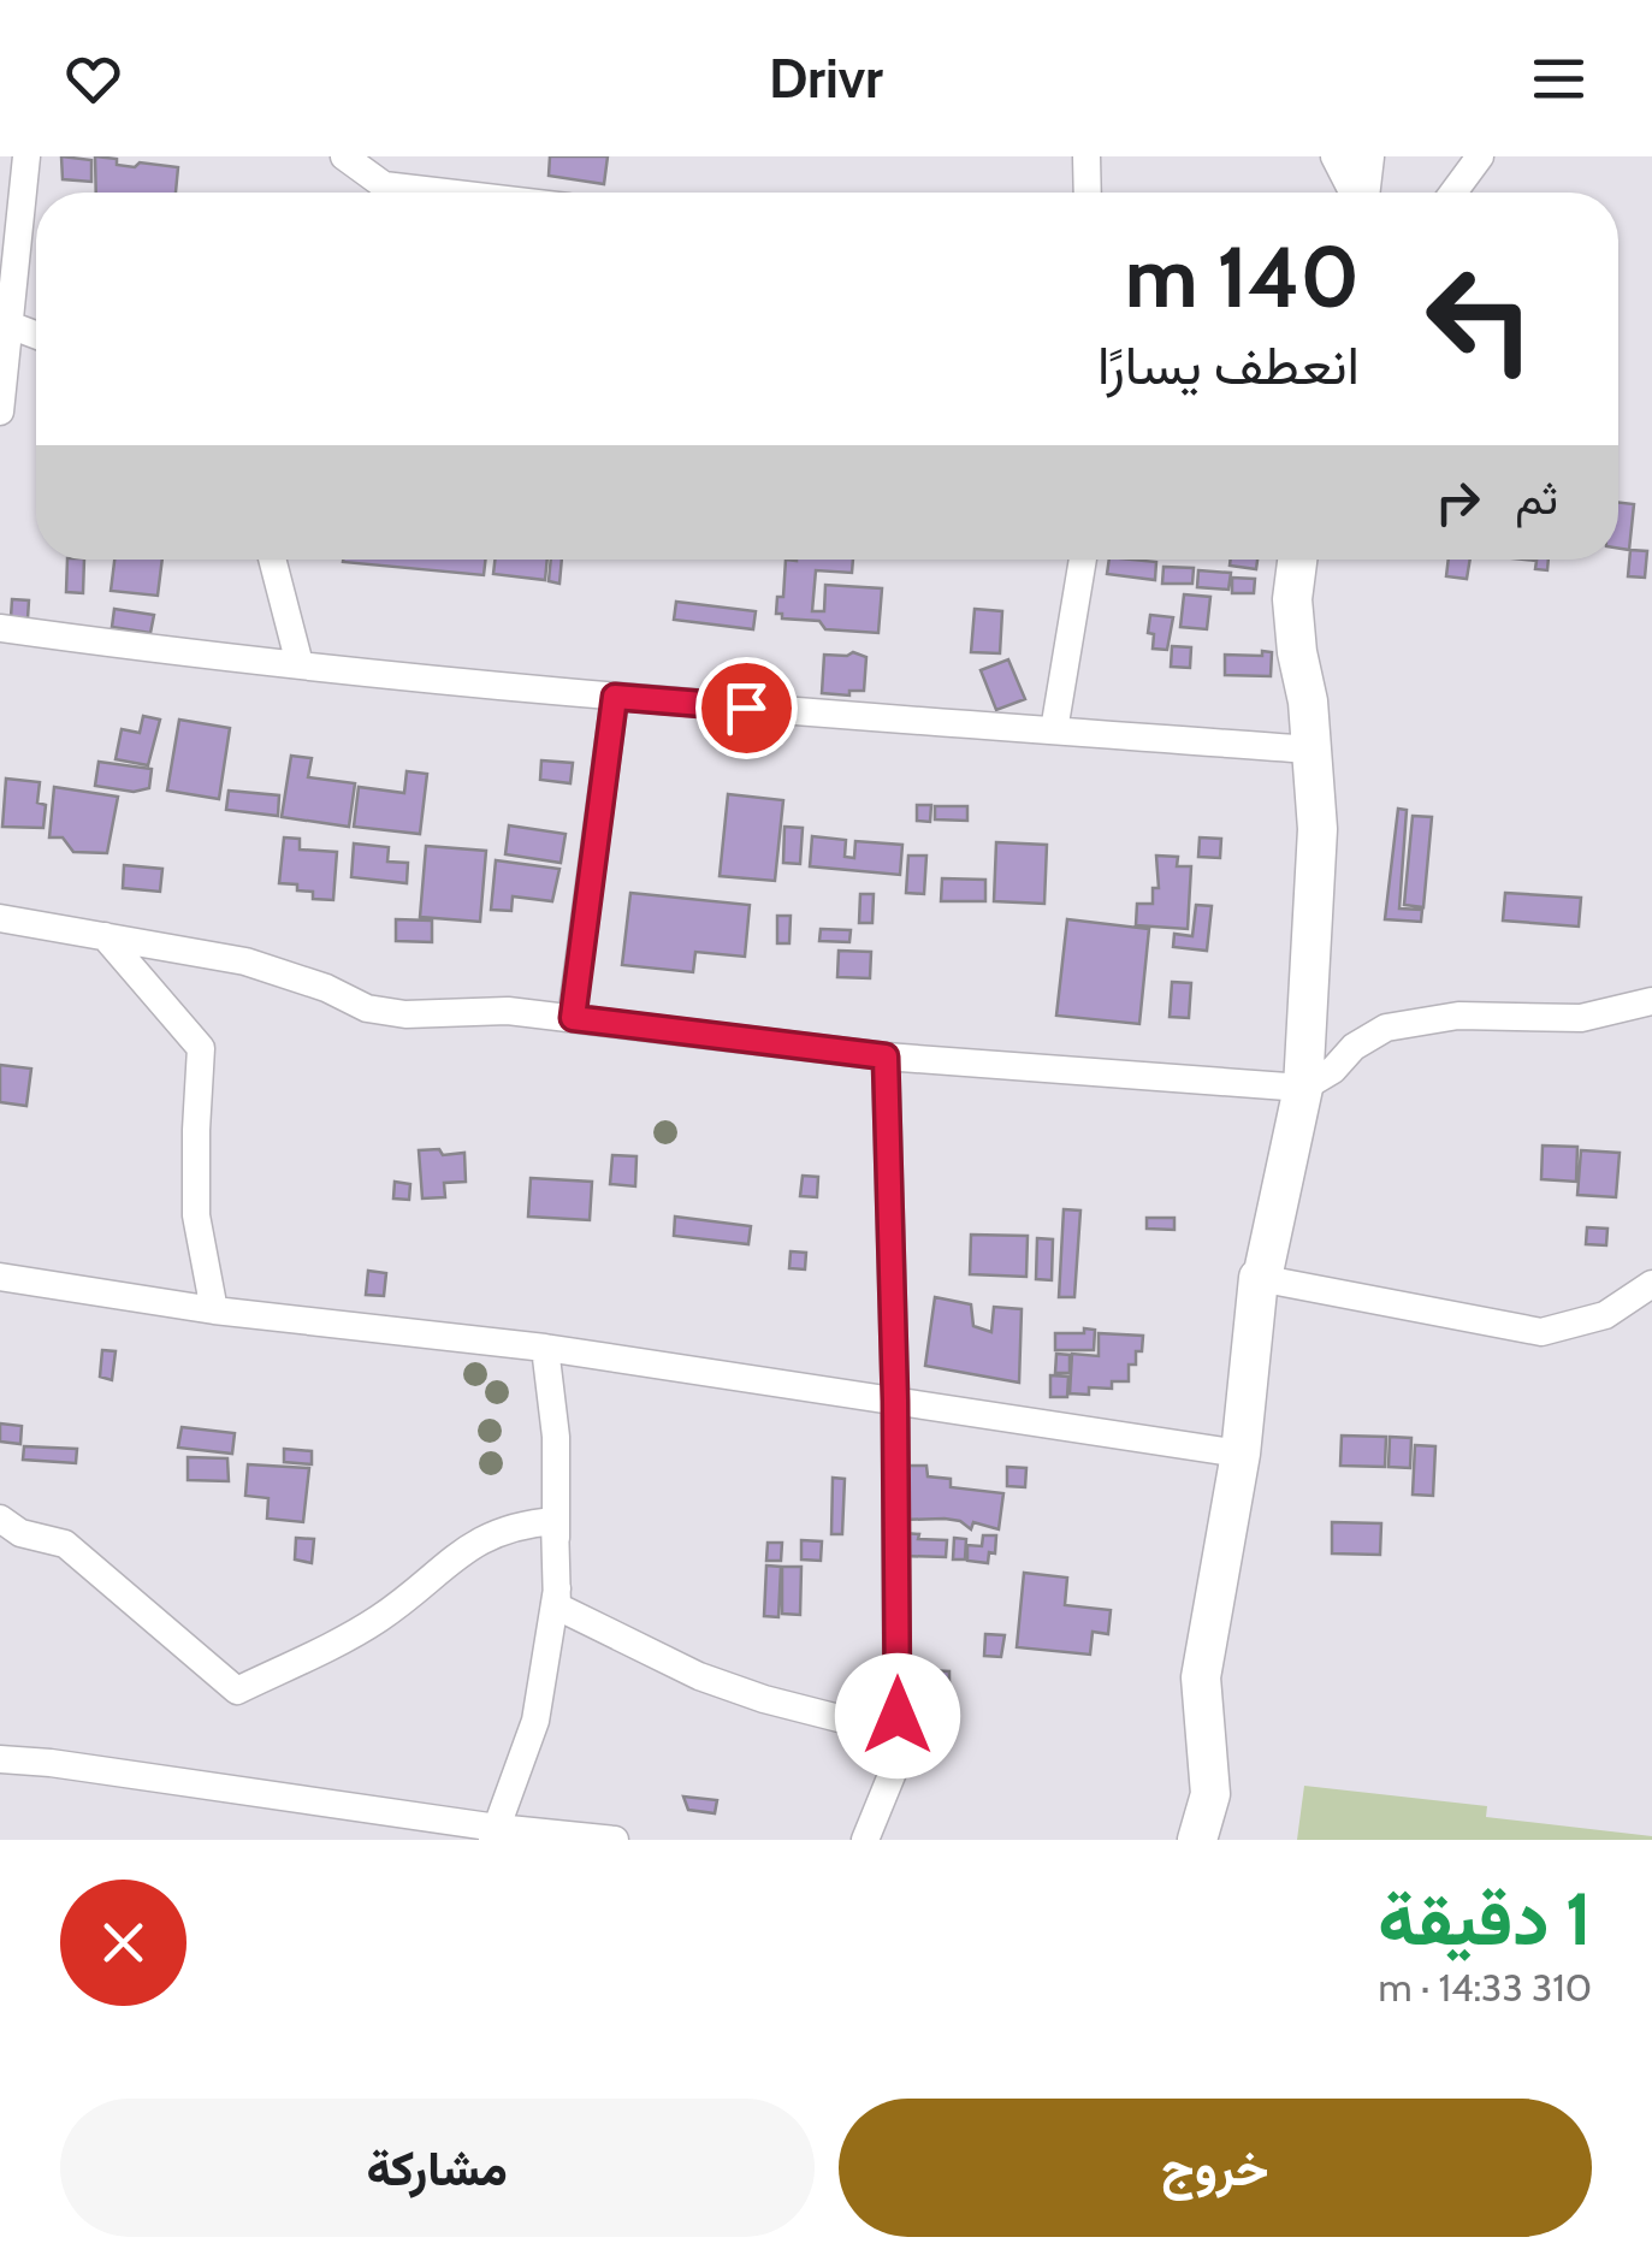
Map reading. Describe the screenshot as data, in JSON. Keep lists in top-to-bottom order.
{
  "page": {
    "header": "Drivr",
    "turn": ["140 m", "انعطف يسارًا"],
    "then": "ثم",
    "heading": ["1 دقيقة", "310 m · 14:33"],
    "buttons": ["خروج", "مشاركة"]
  }
}
